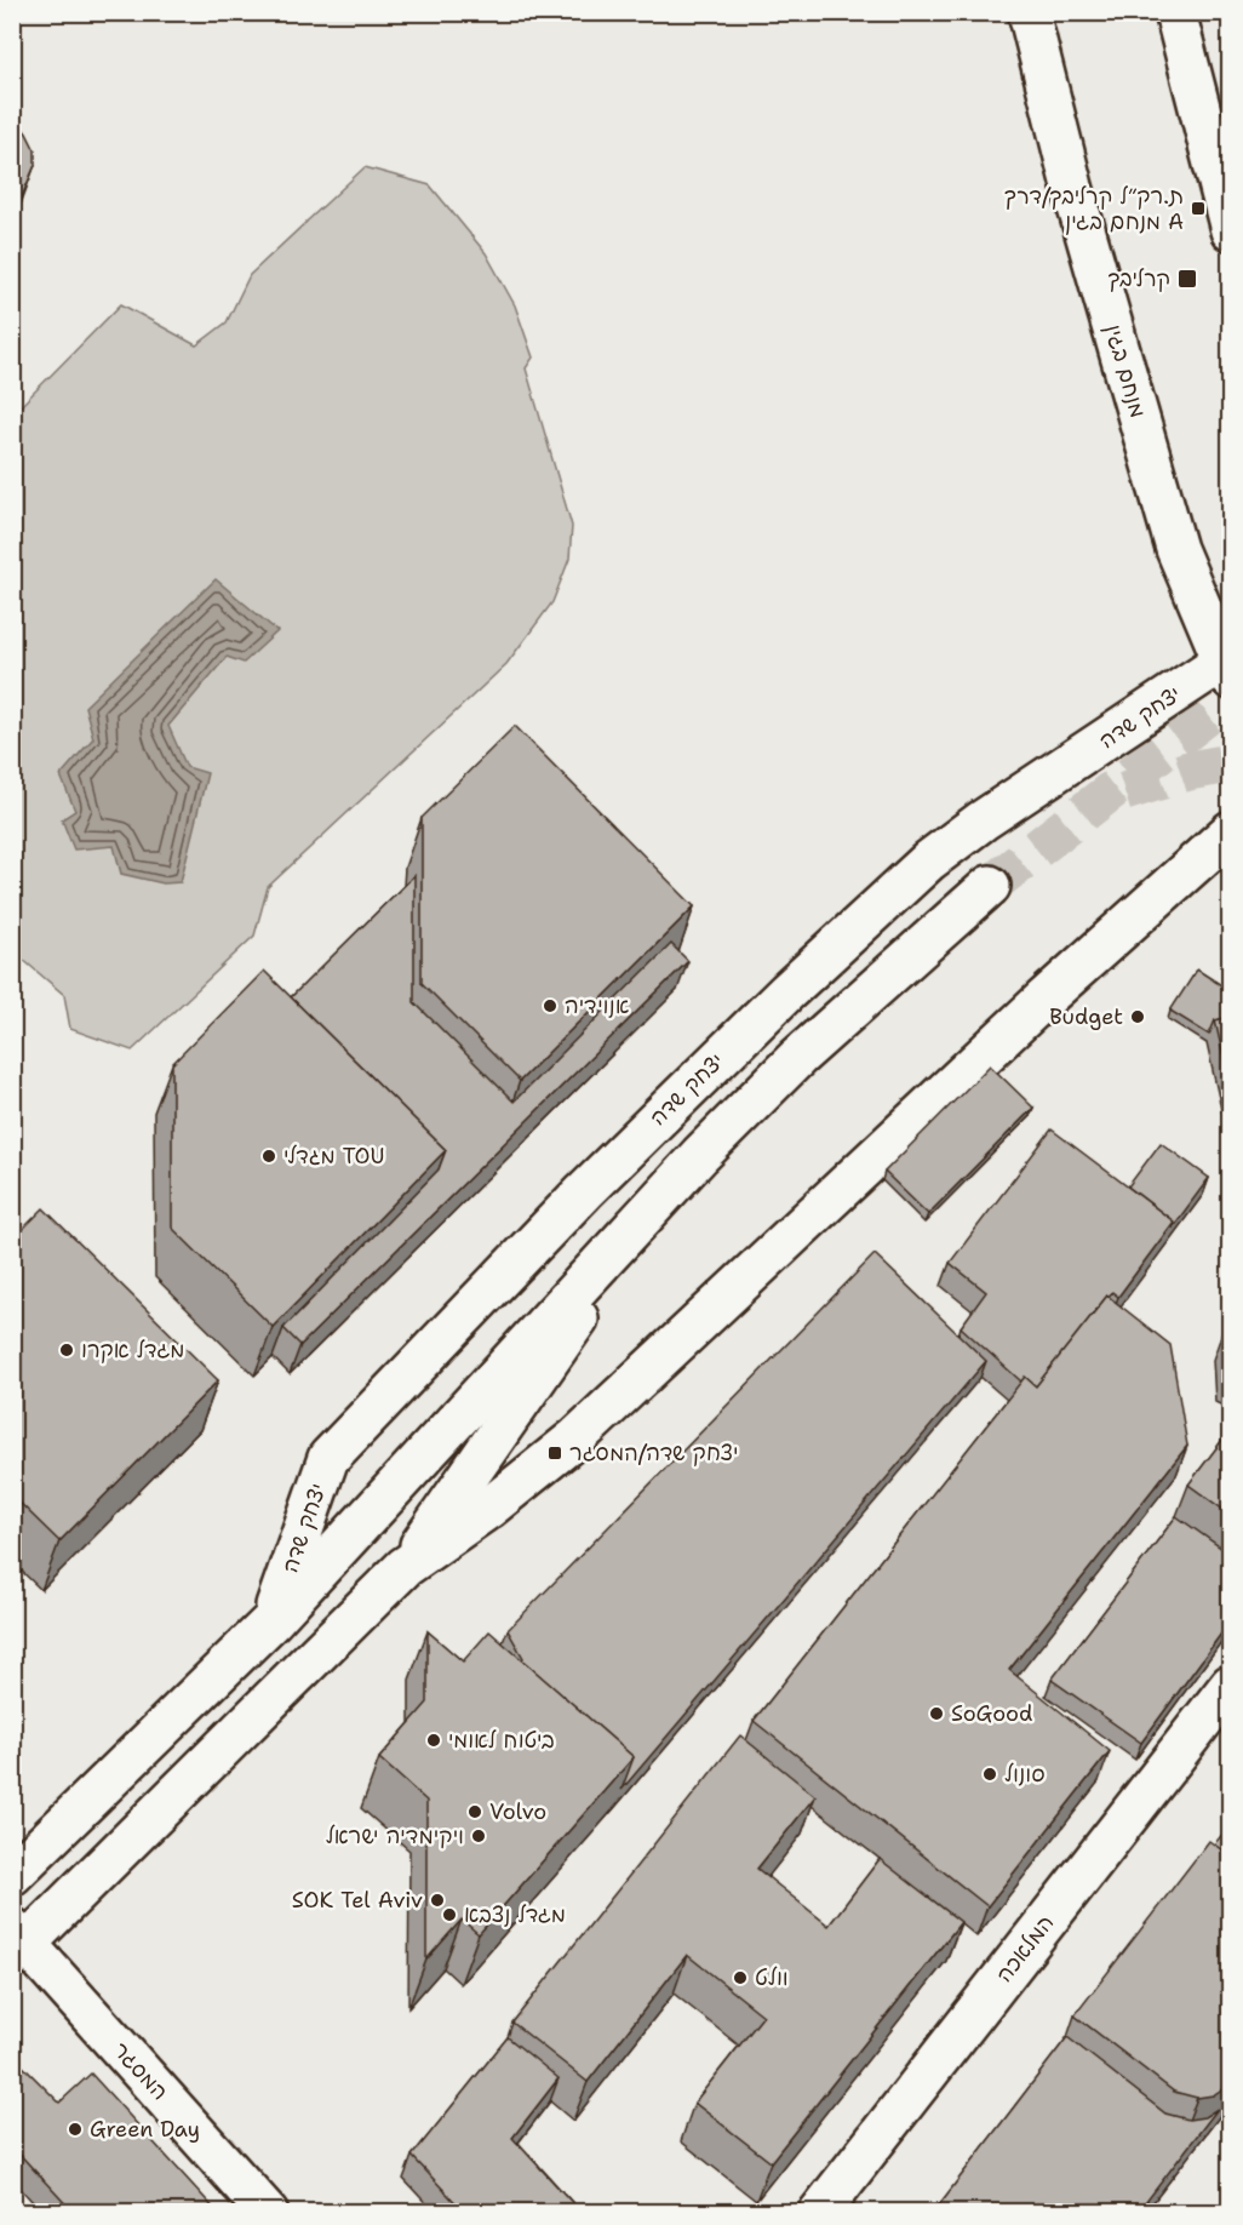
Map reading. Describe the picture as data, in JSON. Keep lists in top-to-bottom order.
{
  "streets": {
    "street": [
      "מנחם בגין",
      "יצחק שדה",
      "המלאכה",
      "המסגר"
    ]
  },
  "crossings": [
    ["מנחם בגין", "יצחק שדה"],
    ["יצחק שדה", "המסגר"]
  ],
  "places": {
    "transit": ["ת.רק״ל קרליבך/דרך מנחם בגין A", "קרליבך", "יצחק שדה/המסגר"],
    "other": [
      "אנוידיה",
      "Budget",
      "מגדלי TOU",
      "מגדל אקרו",
      "SoGood",
      "ביטוח לאומי",
      "סונול",
      "Volvo",
      "ויקימדיה ישראל",
      "SOK Tel Aviv",
      "מגדל נצבא",
      "וולט",
      "Green Day"
    ]
  }
}
